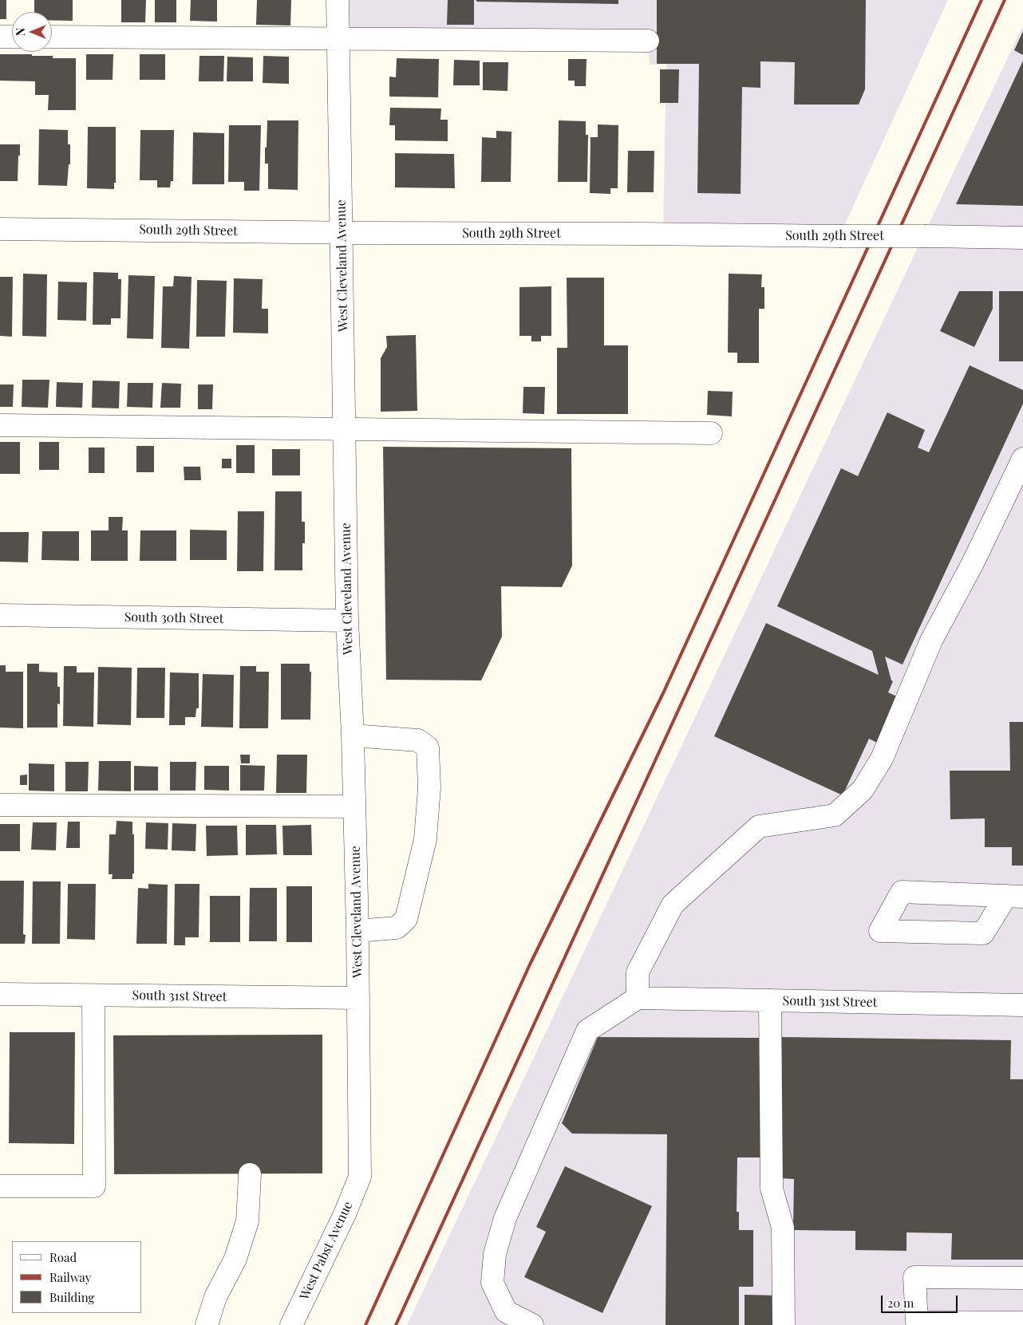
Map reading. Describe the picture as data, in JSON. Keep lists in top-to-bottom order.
{
  "streets": {
    "street": [
      "South 29th Street",
      "West Cleveland Avenue",
      "South 30th Street",
      "South 31st Street",
      "West Pabst Avenue"
    ]
  },
  "crossings": [
    ["South 29th Street", "West Cleveland Avenue"],
    ["West Cleveland Avenue", "South 30th Street"],
    ["West Cleveland Avenue", "South 31st Street"],
    ["West Cleveland Avenue", "West Pabst Avenue"]
  ],
  "legend": ["Road", "Railway", "Building"],
  "scale_bar": "20 m",
  "north": "left"
}
